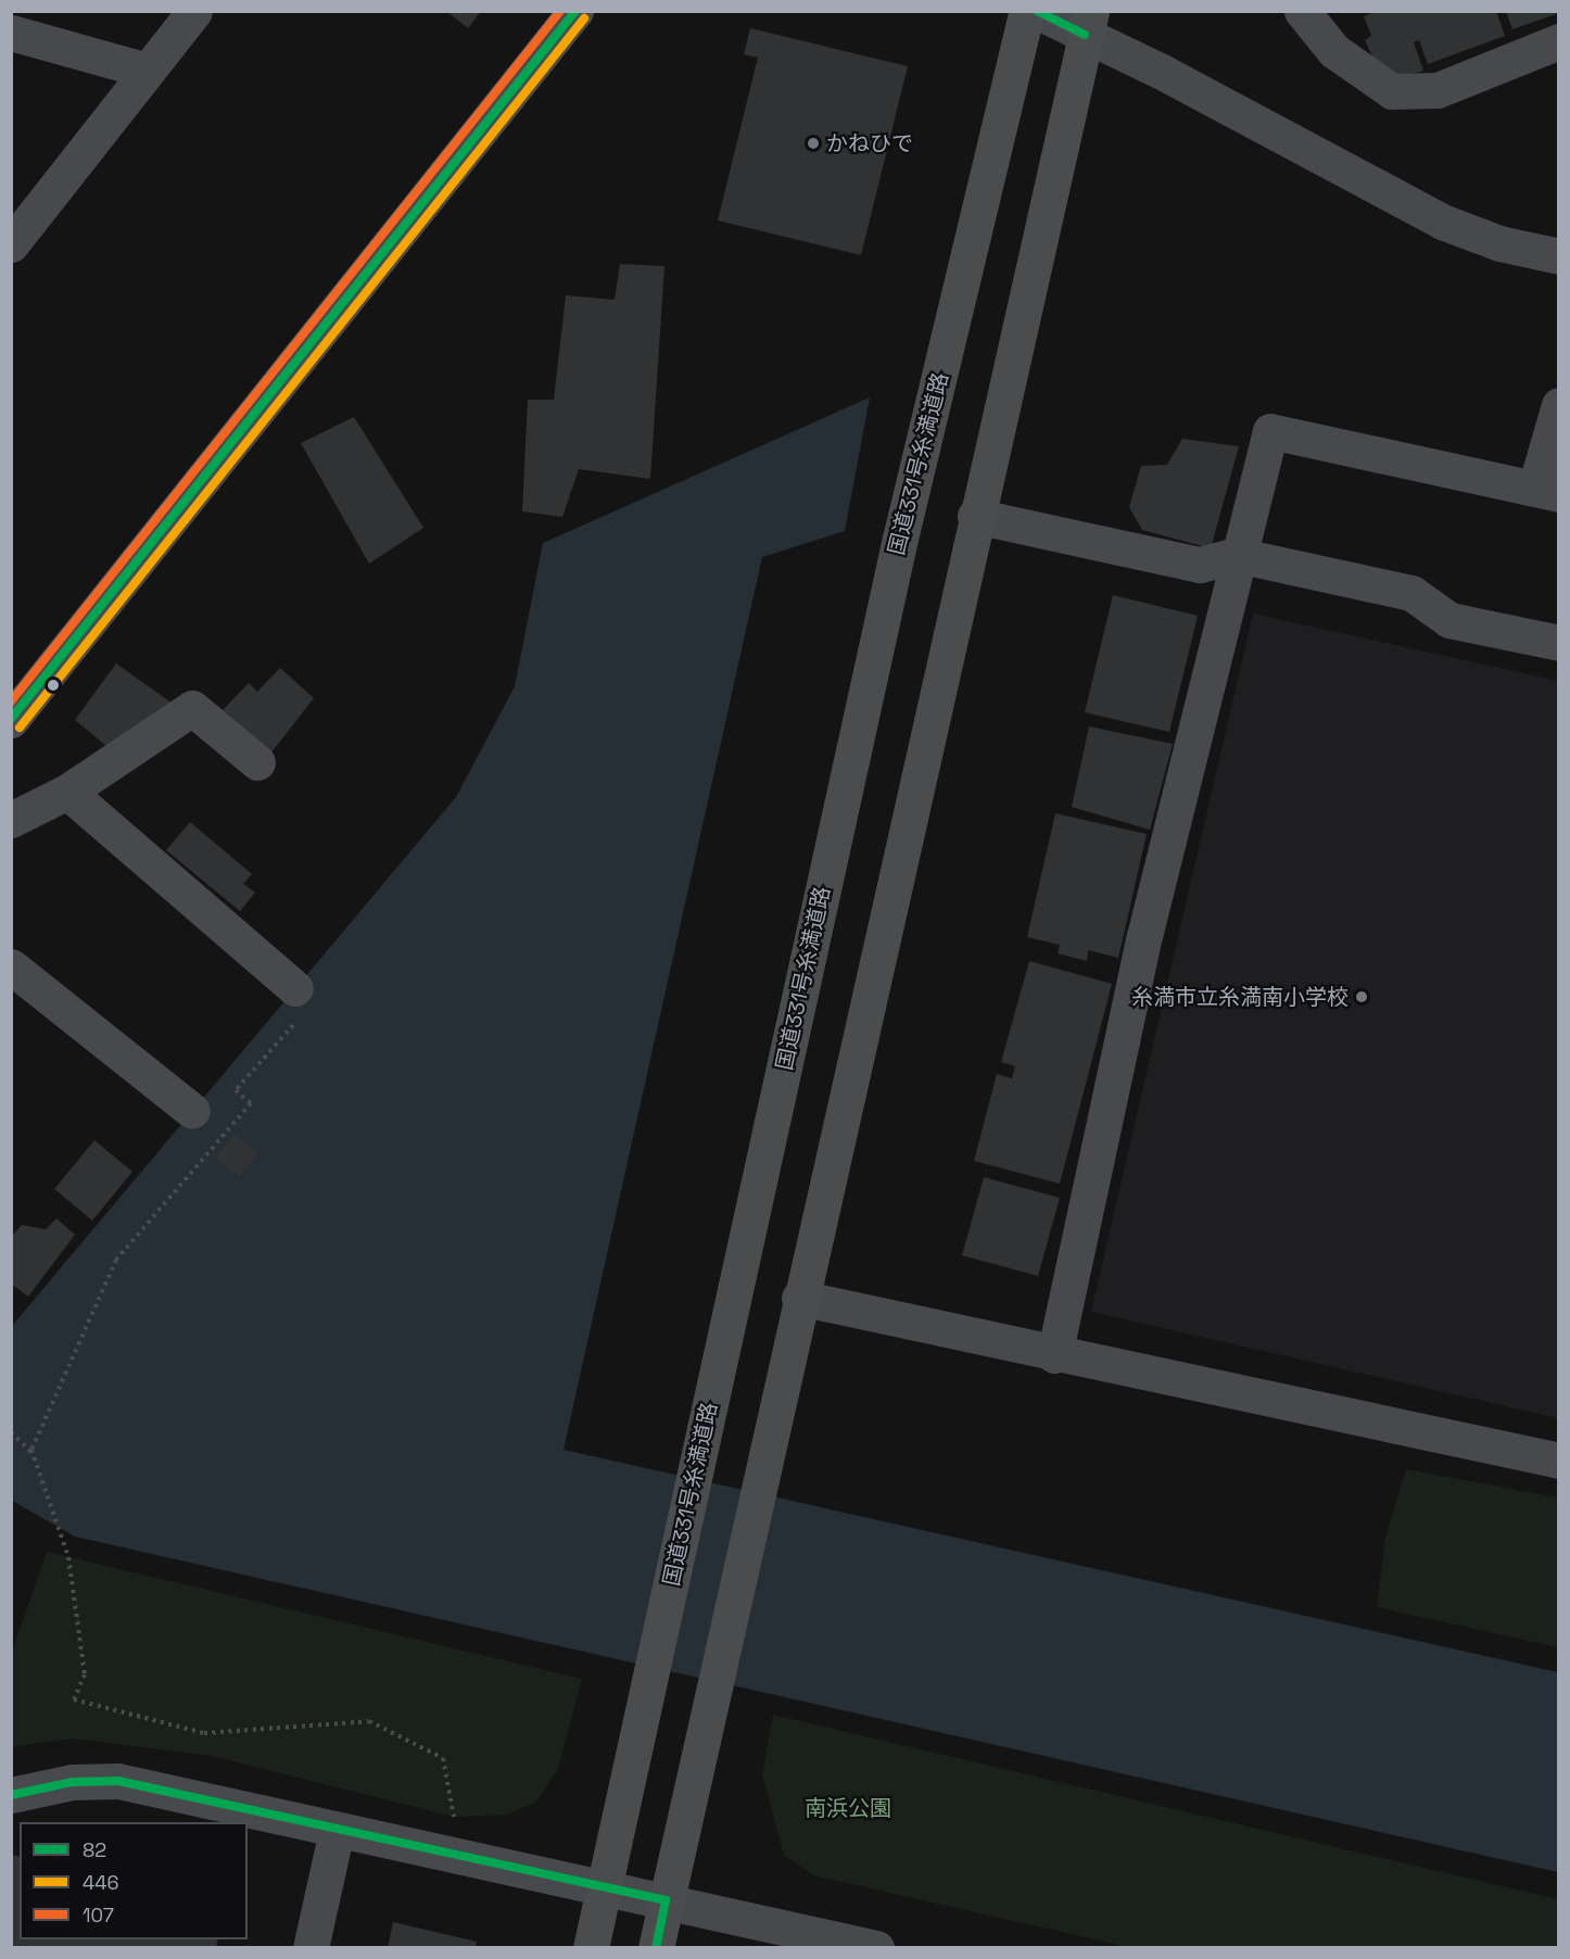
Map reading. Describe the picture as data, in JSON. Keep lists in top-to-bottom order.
{
  "streets": {
    "highway": ["国道331号糸満道路"]
  },
  "parks": ["南浜公園"],
  "places": ["かねひで", "糸満市立糸満南小学校"],
  "lines": ["transit line 82", "transit line 107", "transit line 446"],
  "legend": ["82", "446", "107"]
}
